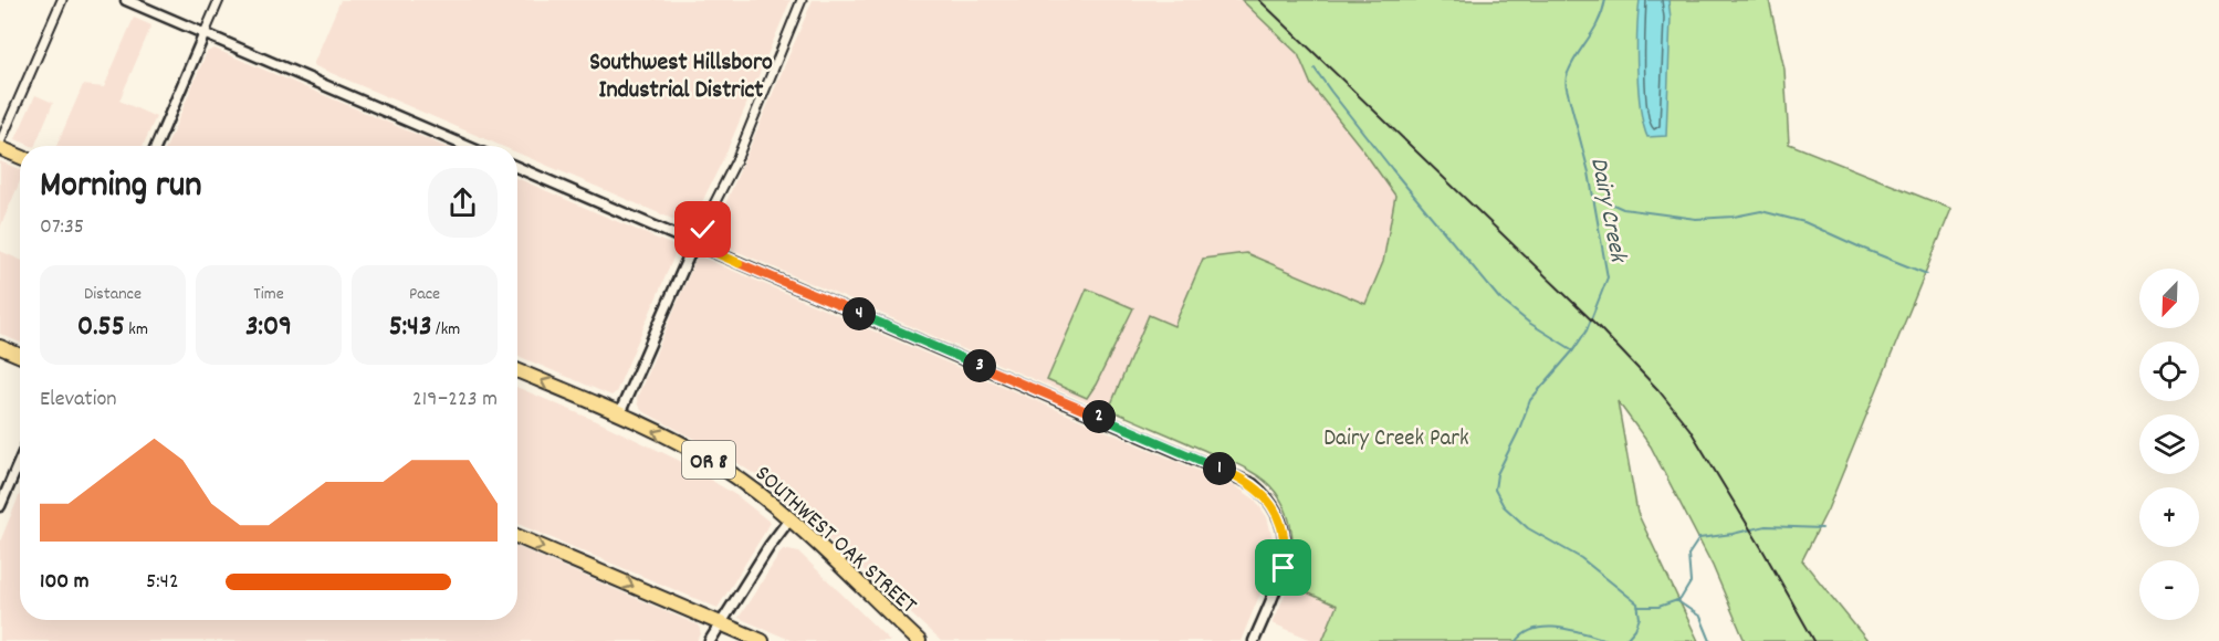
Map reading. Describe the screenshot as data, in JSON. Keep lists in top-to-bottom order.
{
  "streets": {
    "highway": ["OR 8", "SOUTHWEST OAK STREET"]
  },
  "one_way": ["SOUTHWEST OAK STREET"],
  "districts": ["Southwest Hillsboro Industrial District"],
  "water": ["Dairy Creek"],
  "parks": ["Dairy Creek Park"],
  "north": "bottom left",
  "page": {
    "heading": ["Morning run", "07:35"],
    "stats": [
      ["Distance", "0.55 km"],
      ["Time", "3:09"],
      ["Pace", "5:43 /km"]
    ],
    "map_buttons": ["+", "−"],
    "pins": [
      "4",
      "3",
      "2",
      "1"
    ],
    "chart": ["Elevation", "219–223 m"],
    "list": [
      {
        "name": "100 m",
        "note": "5:42"
      }
    ]
  }
}
